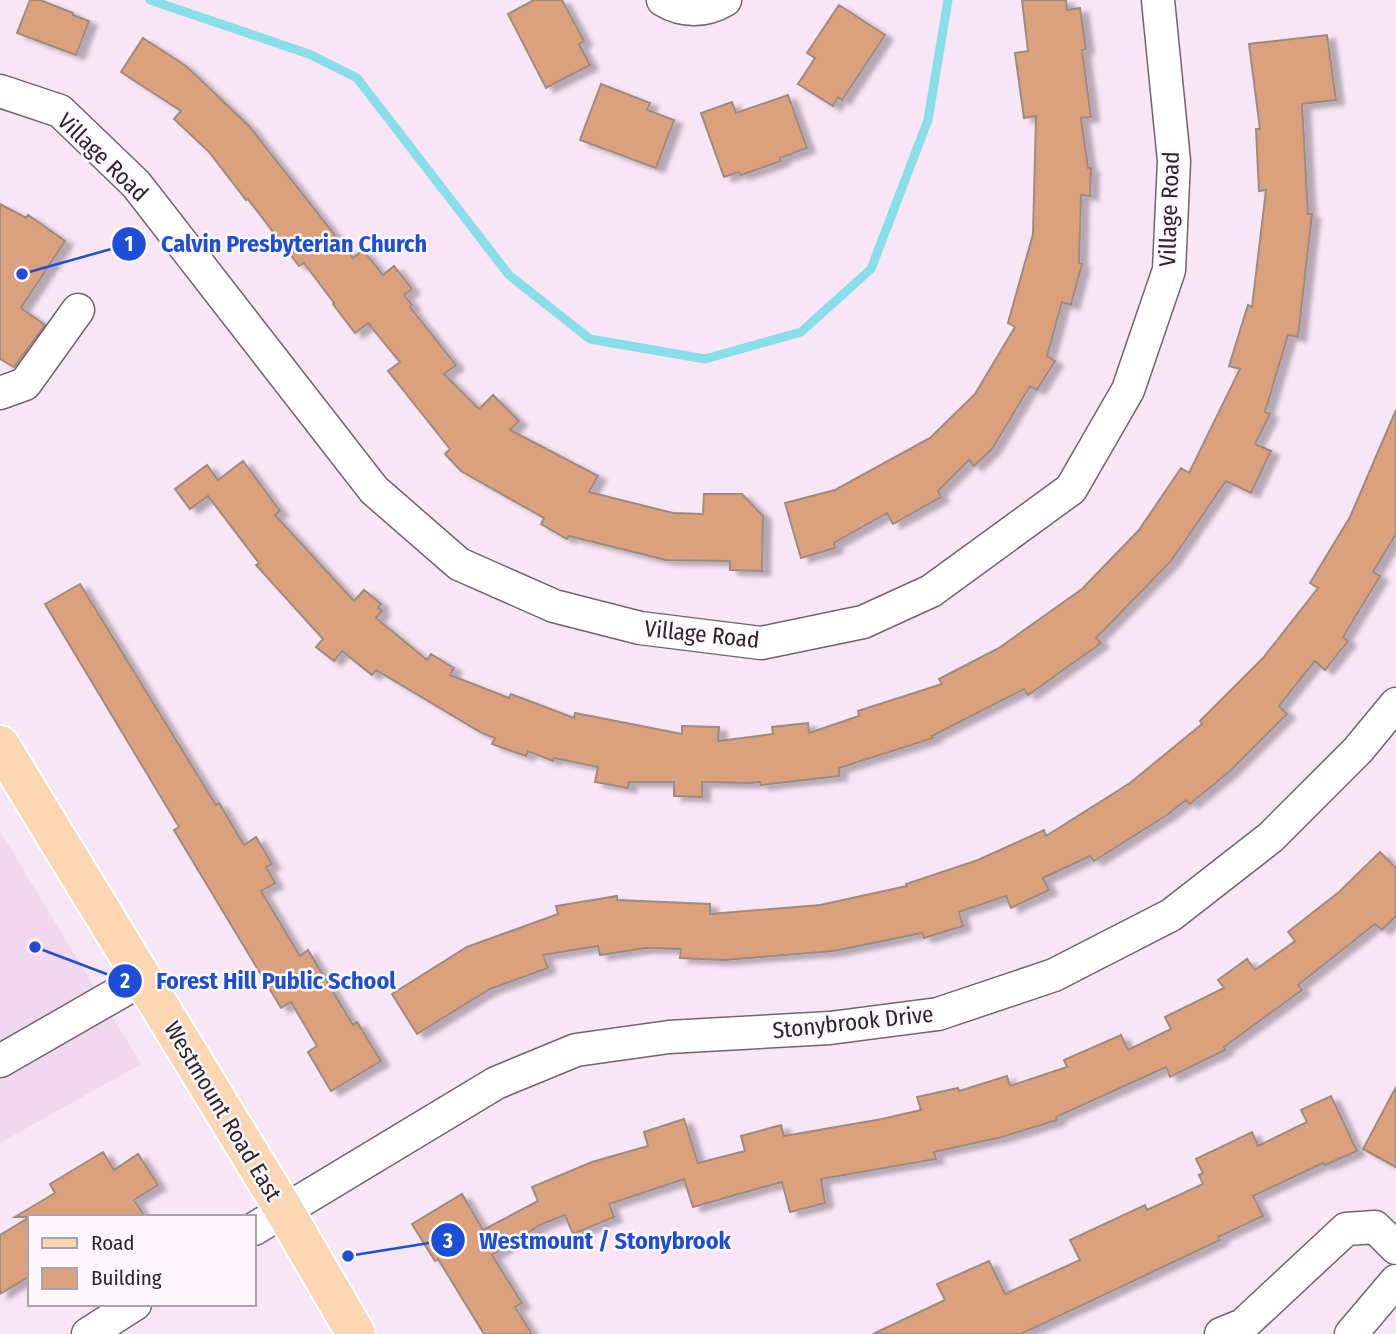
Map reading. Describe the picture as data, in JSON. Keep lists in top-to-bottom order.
{
  "streets": {
    "main road": ["Westmount Road East"],
    "street": ["Village Road", "Stonybrook Drive"]
  },
  "crossings": [
    ["Stonybrook Drive", "Westmount Road East"]
  ],
  "places": ["Calvin Presbyterian Church", "Forest Hill Public School", "Westmount / Stonybrook"],
  "legend": ["Road", "Building"]
}
